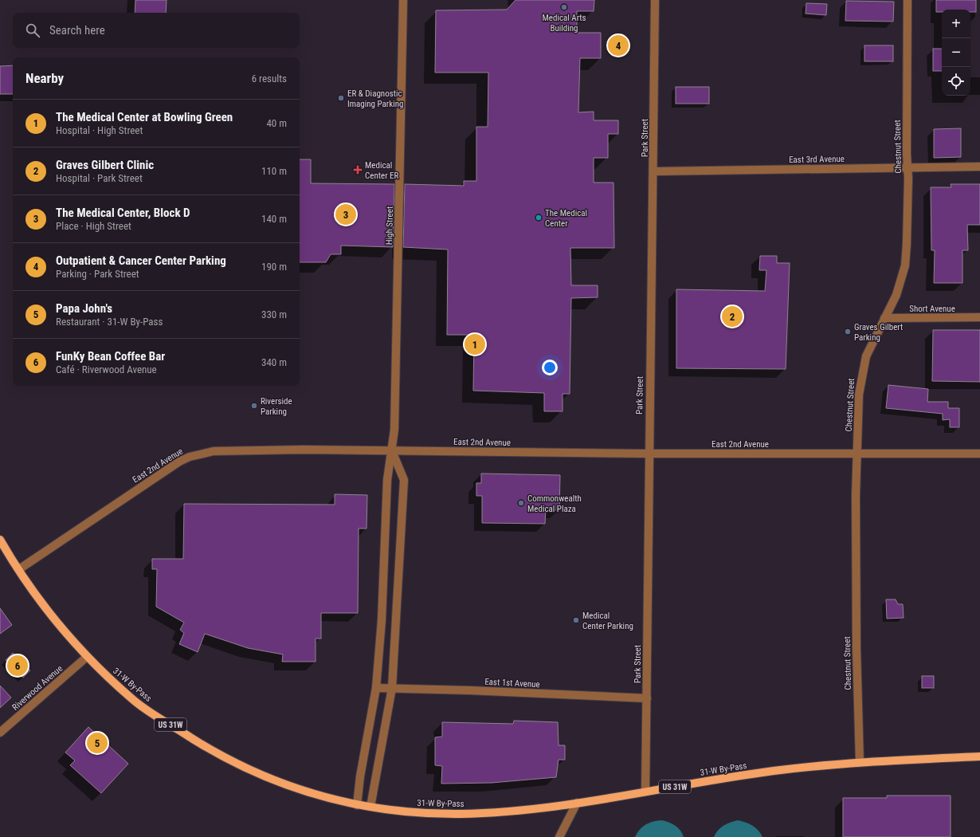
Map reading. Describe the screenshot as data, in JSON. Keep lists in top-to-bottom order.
{
  "streets": {
    "main road": ["31-W By-Pass", "US 31W"],
    "street": [
      "Park Street",
      "Chestnut Street",
      "East 3rd Avenue",
      "High Street",
      "Short Avenue",
      "East 2nd Avenue",
      "East 1st Avenue",
      "Riverwood Avenue"
    ]
  },
  "crossings": [
    ["Park Street", "East 3rd Avenue"],
    ["Park Street", "East 2nd Avenue"],
    ["Park Street", "East 1st Avenue"],
    ["Park Street", "31-W By-Pass"],
    ["Chestnut Street", "East 3rd Avenue"],
    ["Chestnut Street", "Short Avenue"],
    ["Chestnut Street", "East 2nd Avenue"],
    ["Chestnut Street", "31-W By-Pass"],
    ["High Street", "East 2nd Avenue"],
    ["High Street", "East 1st Avenue"],
    ["High Street", "31-W By-Pass"],
    ["East 2nd Avenue", "31-W By-Pass"],
    ["31-W By-Pass", "Riverwood Avenue"]
  ],
  "places": {
    "other": [
      "Medical Arts Building",
      "ER & Diagnostic Imaging Parking",
      "The Medical Center",
      "Graves Gilbert Parking",
      "Riverside Parking",
      "Commonwealth Medical Plaza",
      "Medical Center Parking"
    ],
    "health": ["Medical Center ER"]
  },
  "page": {
    "map_buttons": ["+", "−"],
    "search": "Search here",
    "pins": [
      "4",
      "3",
      "2",
      "1",
      "6",
      "5"
    ],
    "heading": ["Nearby", "6 results"],
    "list": [
      {
        "mark": "1",
        "name": "The Medical Center at Bowling Green",
        "note": "Hospital · High Street",
        "value": "40 m"
      },
      {
        "mark": "2",
        "name": "Graves Gilbert Clinic",
        "note": "Hospital · Park Street",
        "value": "110 m"
      },
      {
        "mark": "3",
        "name": "The Medical Center, Block D",
        "note": "Place · High Street",
        "value": "140 m"
      },
      {
        "mark": "4",
        "name": "Outpatient & Cancer Center Parking",
        "note": "Parking · Park Street",
        "value": "190 m"
      },
      {
        "mark": "5",
        "name": "Papa John's",
        "note": "Restaurant · 31-W By-Pass",
        "value": "330 m"
      },
      {
        "mark": "6",
        "name": "FunKy Bean Coffee Bar",
        "note": "Café · Riverwood Avenue",
        "value": "340 m"
      }
    ]
  }
}
